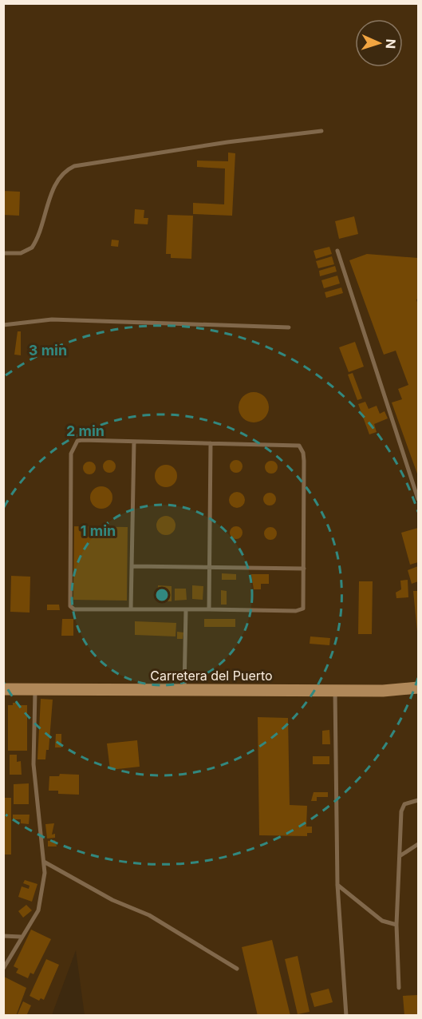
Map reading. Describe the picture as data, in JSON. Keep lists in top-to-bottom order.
{
  "streets": {
    "main road": ["Carretera del Puerto"]
  },
  "north": "right",
  "rings": ["3 min", "2 min", "1 min"]
}
